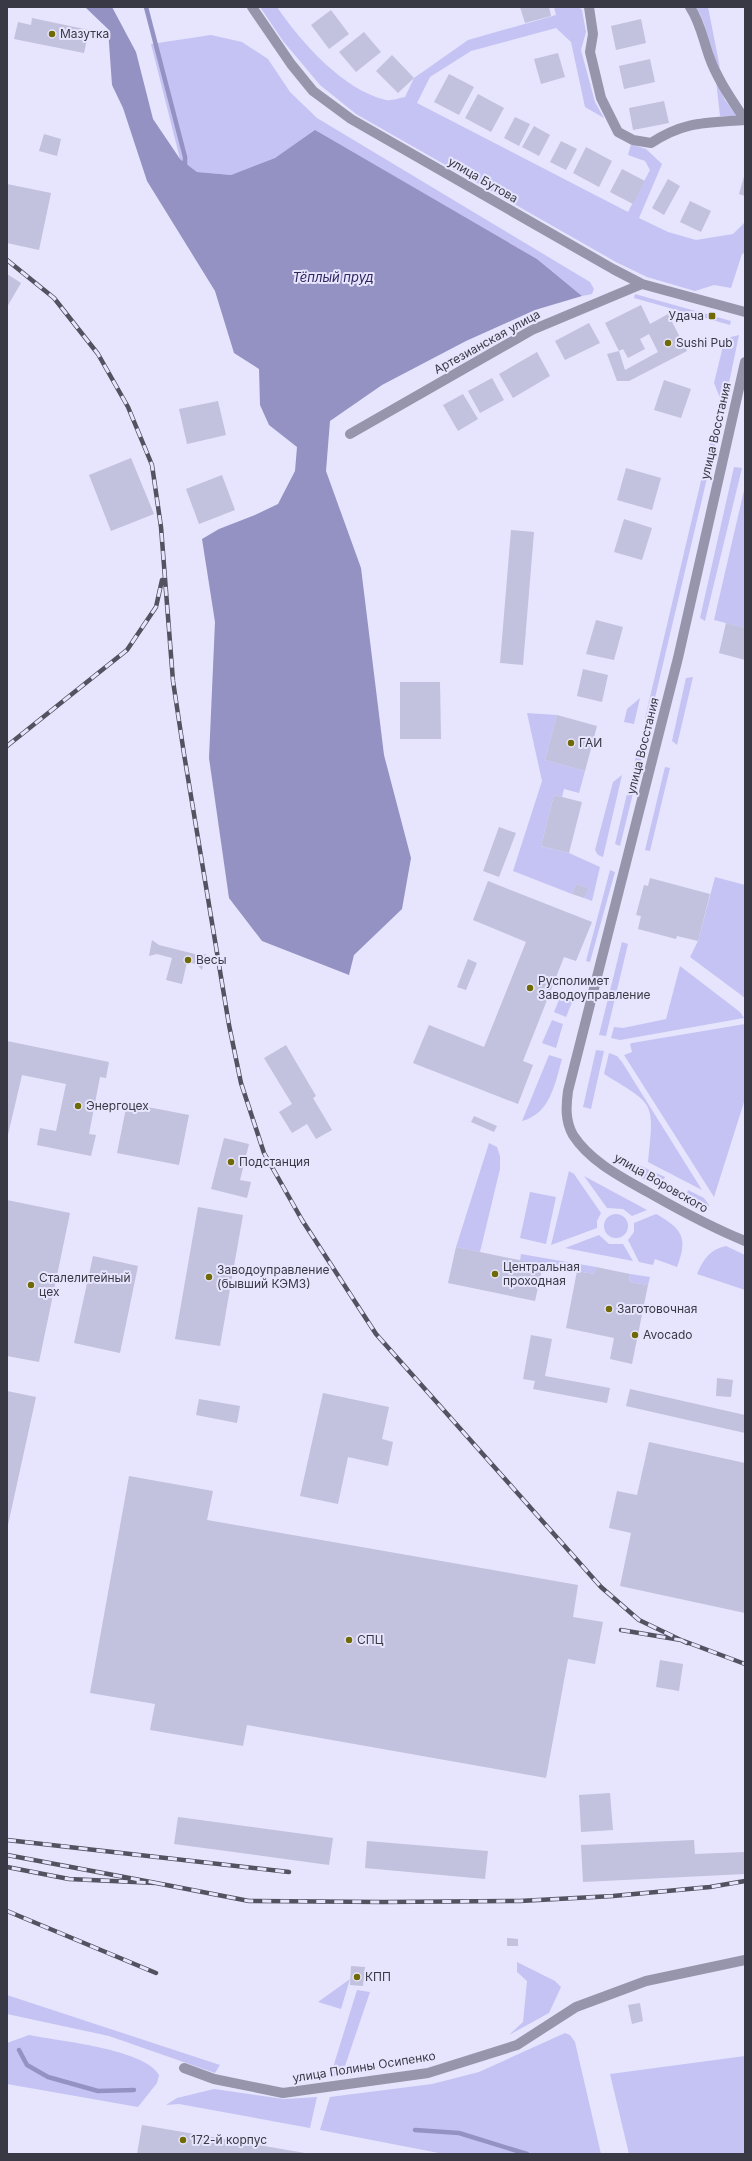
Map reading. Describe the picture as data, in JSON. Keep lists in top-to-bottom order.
{
  "streets": {
    "street": [
      "улица Бутова",
      "Артезианская улица",
      "улица Восстания",
      "улица Воровского",
      "улица Полины Осипенко"
    ]
  },
  "crossings": [
    ["улица Бутова", "Артезианская улица"],
    ["улица Восстания", "улица Воровского"]
  ],
  "water": ["Тёплый пруд"],
  "places": {
    "other": [
      "Мазутка",
      "Sushi Pub",
      "ГАИ",
      "Весы",
      "Русполимет Заводоуправление",
      "Энергоцех",
      "Подстанция",
      "Центральная проходная",
      "Заводоуправление (бывший КЭМЗ)",
      "Сталелитейный цех",
      "Заготовочная",
      "Avocado",
      "СПЦ",
      "КПП",
      "172-й корпус"
    ],
    "transit": ["Удача"]
  }
}
